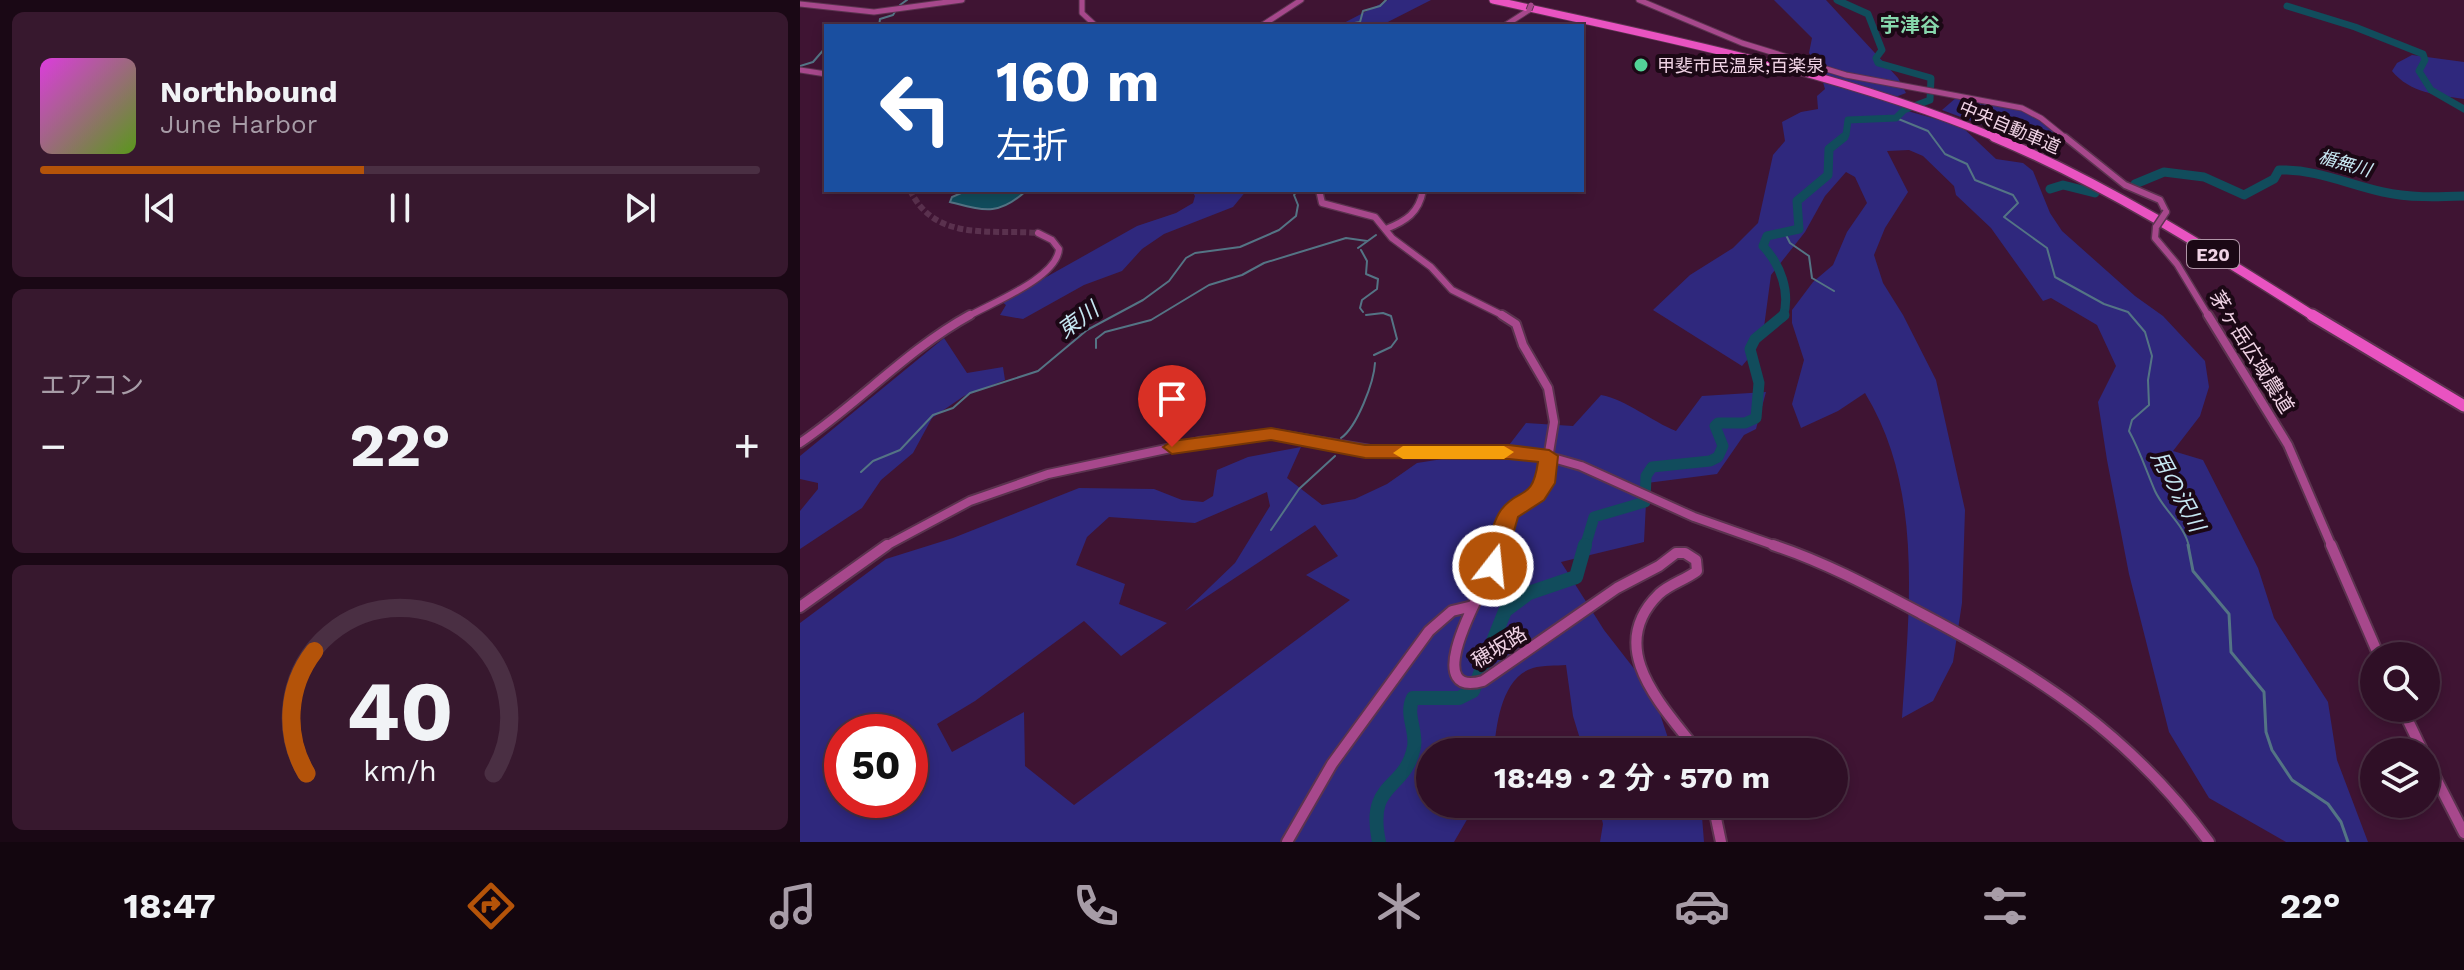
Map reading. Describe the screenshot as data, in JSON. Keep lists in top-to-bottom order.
{
  "streets": {
    "highway": ["中央自動車道", "E20"],
    "street": ["茅ヶ岳広域農道", "穂坂路"]
  },
  "districts": ["宇津谷"],
  "water": ["楯無川", "東川", "用の沢川"],
  "places": ["甲斐市民温泉;百楽泉"],
  "page": {
    "turn": ["160 m", "左折"],
    "song": ["Northbound", "June Harbor"],
    "tile": "エアコン",
    "heat": ["−", "22°", "+"],
    "limit": "50",
    "trip": "18:49 · 2 分 · 570 m",
    "tabs": ["18:47", "22°"],
    "gauge": ["40", "km/h"]
  }
}
